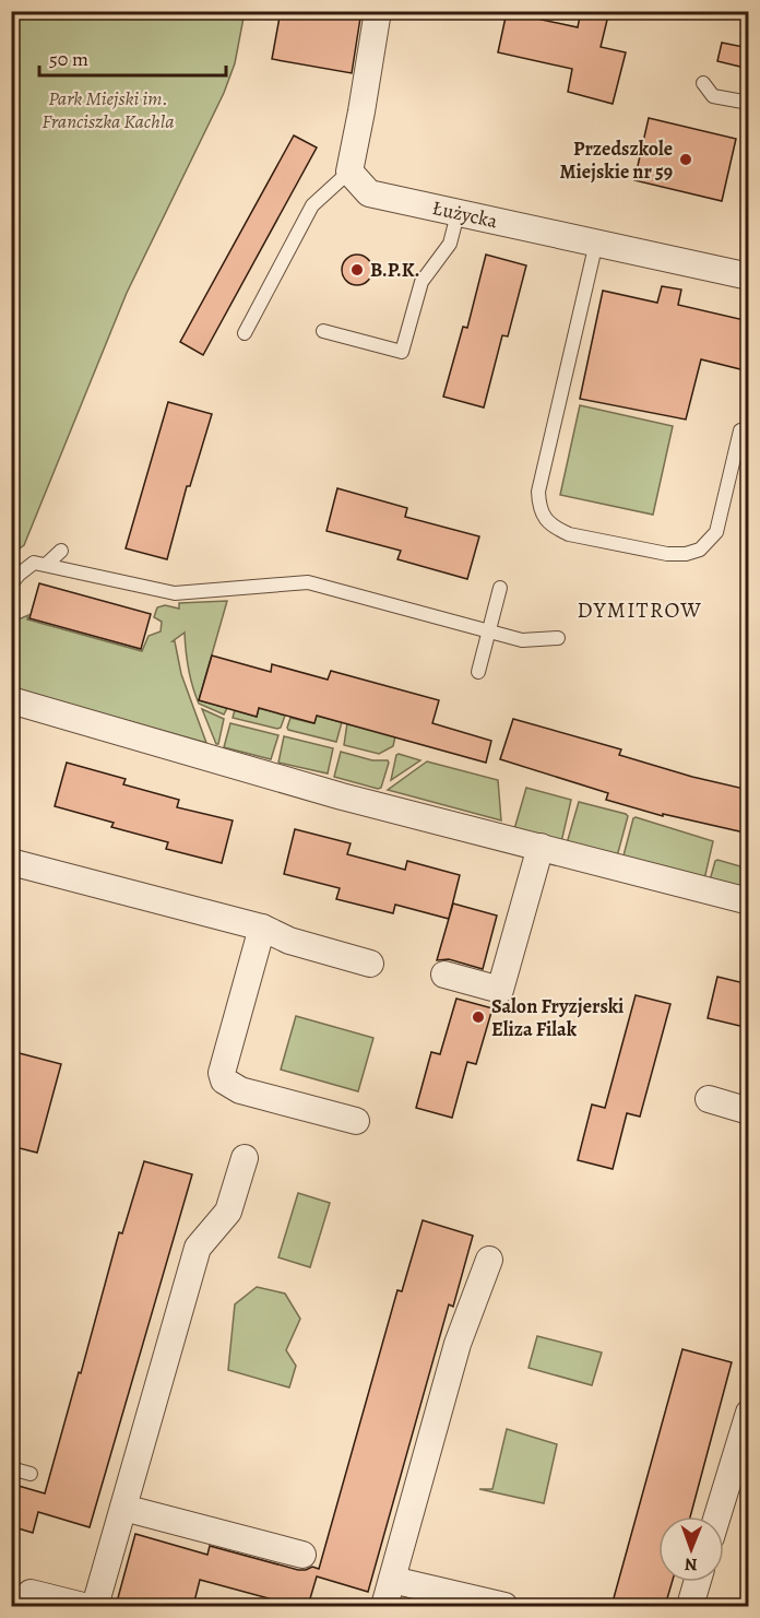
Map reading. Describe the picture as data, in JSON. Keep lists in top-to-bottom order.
{
  "streets": {
    "street": ["Łużycka"]
  },
  "districts": ["DYMITROW"],
  "parks": ["Park Miejski im. Franciszka Kachla"],
  "places": ["Przedszkole Miejskie nr 59", "B.P.K.", "Salon Fryzjerski Eliza Filak"],
  "scale_bar": "50 m",
  "north": "bottom"
}
